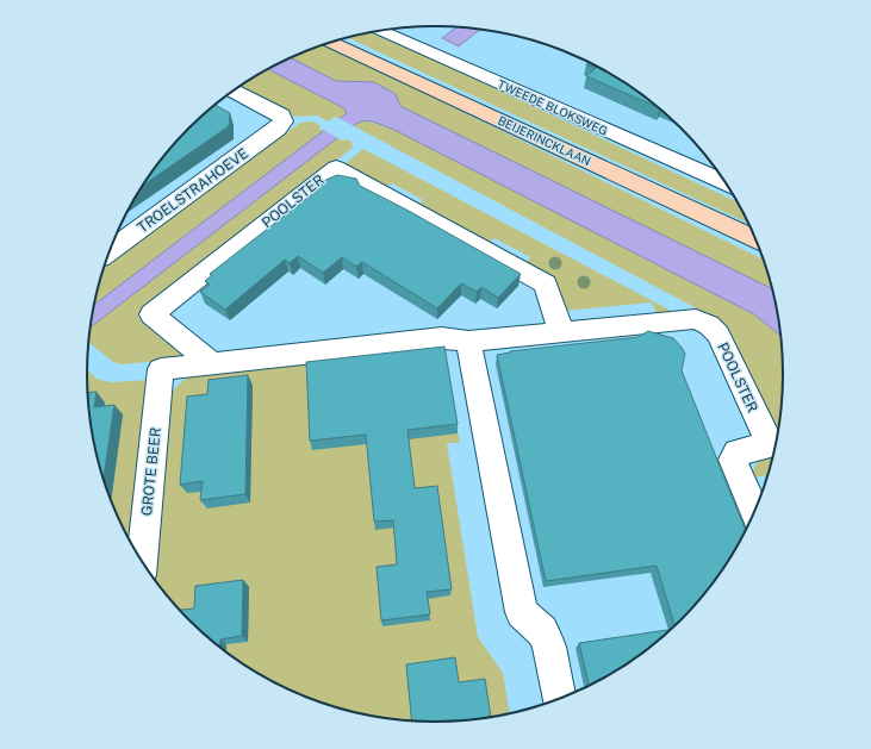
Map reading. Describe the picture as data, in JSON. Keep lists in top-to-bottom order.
{
  "streets": {
    "main road": ["BEIJERINCKLAAN"],
    "street": [
      "TWEEDE BLOKSWEG",
      "TROELSTRAHOEVE",
      "POOLSTER",
      "GROTE BEER"
    ]
  },
  "crossings": [
    ["POOLSTER", "GROTE BEER"]
  ]
}
